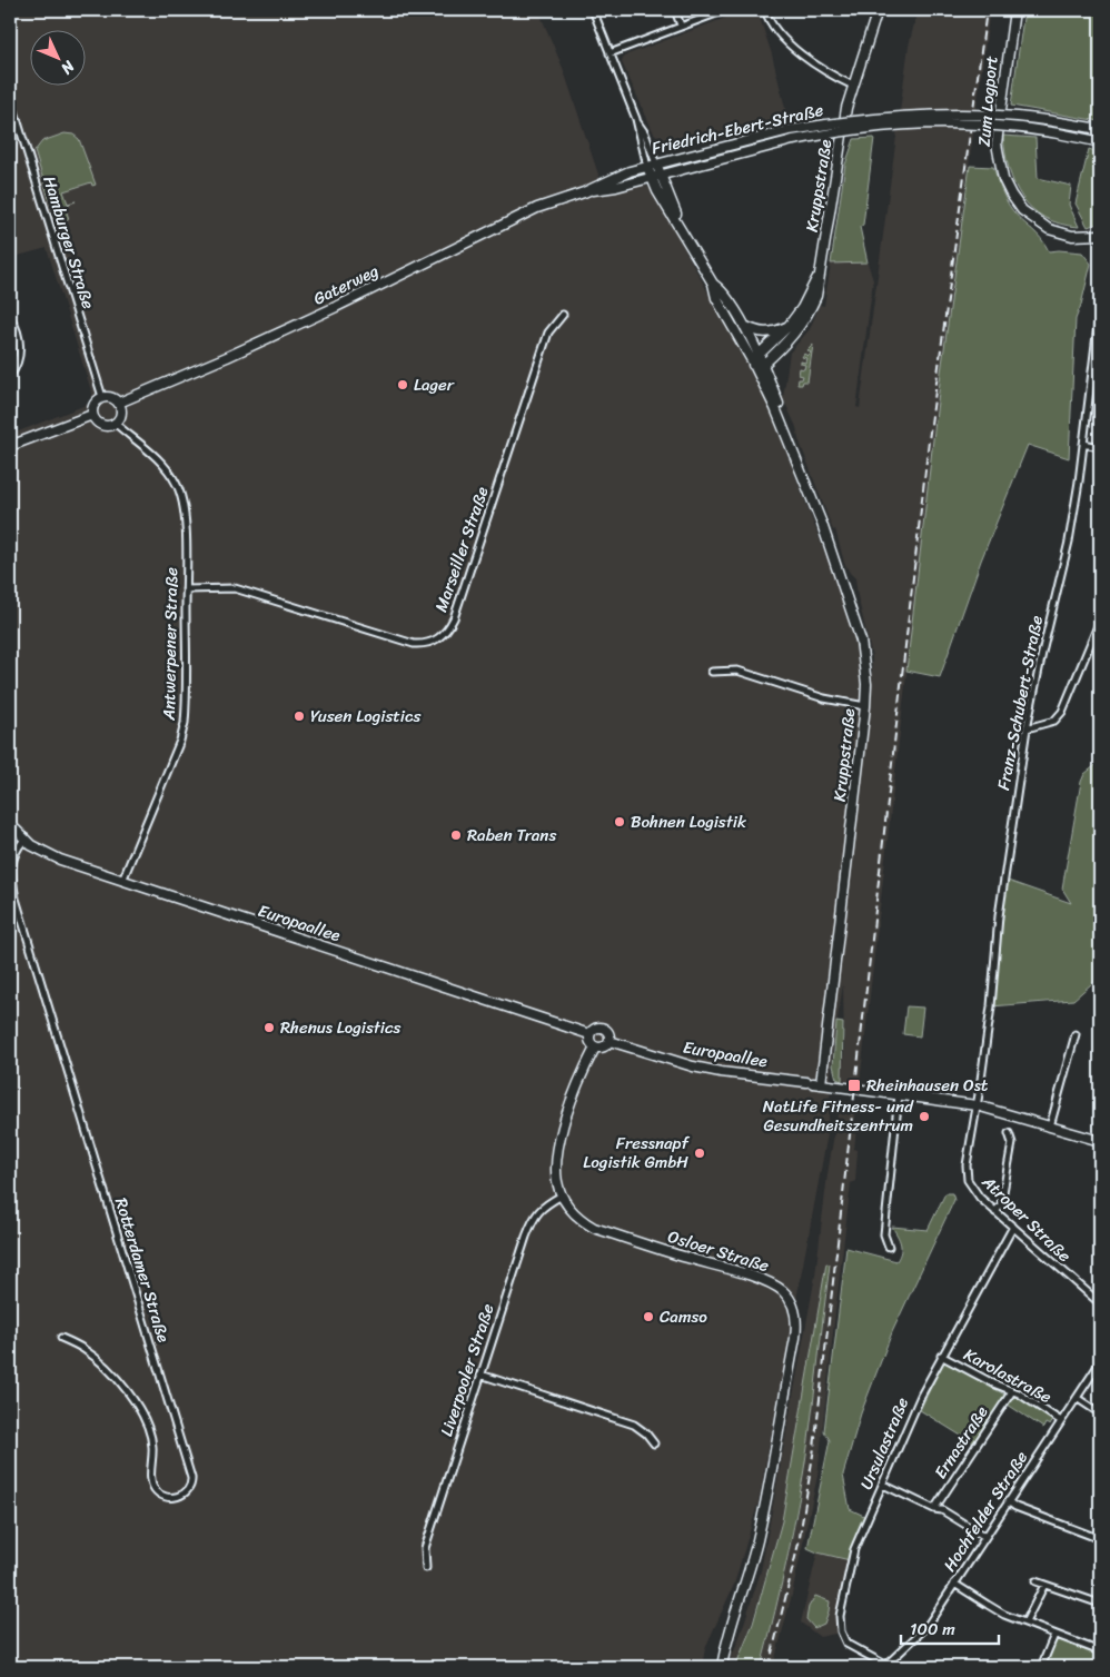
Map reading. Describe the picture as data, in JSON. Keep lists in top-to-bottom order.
{
  "streets": {
    "main road": [
      "Zum Logport",
      "Friedrich-Ebert-Straße",
      "Kruppstraße",
      "Gaterweg",
      "Europaallee",
      "Osloer Straße"
    ],
    "street": [
      "Hamburger Straße",
      "Marseiller Straße",
      "Antwerpener Straße",
      "Franz-Schubert-Straße",
      "Atroper Straße",
      "Rotterdamer Straße",
      "Liverpooler Straße",
      "Karolastraße",
      "Ernastraße",
      "Ursulastraße",
      "Hochfelder Straße"
    ]
  },
  "crossings": [
    ["Friedrich-Ebert-Straße", "Gaterweg"],
    ["Kruppstraße", "Europaallee"],
    ["Hamburger Straße", "Gaterweg"],
    ["Hamburger Straße", "Antwerpener Straße"],
    ["Gaterweg", "Antwerpener Straße"],
    ["Marseiller Straße", "Antwerpener Straße"],
    ["Antwerpener Straße", "Europaallee"],
    ["Franz-Schubert-Straße", "Europaallee"],
    ["Franz-Schubert-Straße", "Atroper Straße"],
    ["Europaallee", "Atroper Straße"],
    ["Europaallee", "Osloer Straße"],
    ["Europaallee", "Rotterdamer Straße"],
    ["Atroper Straße", "Ursulastraße"],
    ["Osloer Straße", "Liverpooler Straße"],
    ["Karolastraße", "Ernastraße"],
    ["Karolastraße", "Ursulastraße"],
    ["Karolastraße", "Hochfelder Straße"],
    ["Ursulastraße", "Hochfelder Straße"]
  ],
  "places": {
    "other": [
      "Lager",
      "Yusen Logistics",
      "Bohnen Logistik",
      "Raben Trans",
      "Rhenus Logistics",
      "NatLife Fitness- und Gesundheitszentrum",
      "Fressnapf Logistik GmbH",
      "Camso"
    ],
    "transit": ["Rheinhausen Ost"]
  },
  "scale_bar": "100 m",
  "north": "bottom right"
}
